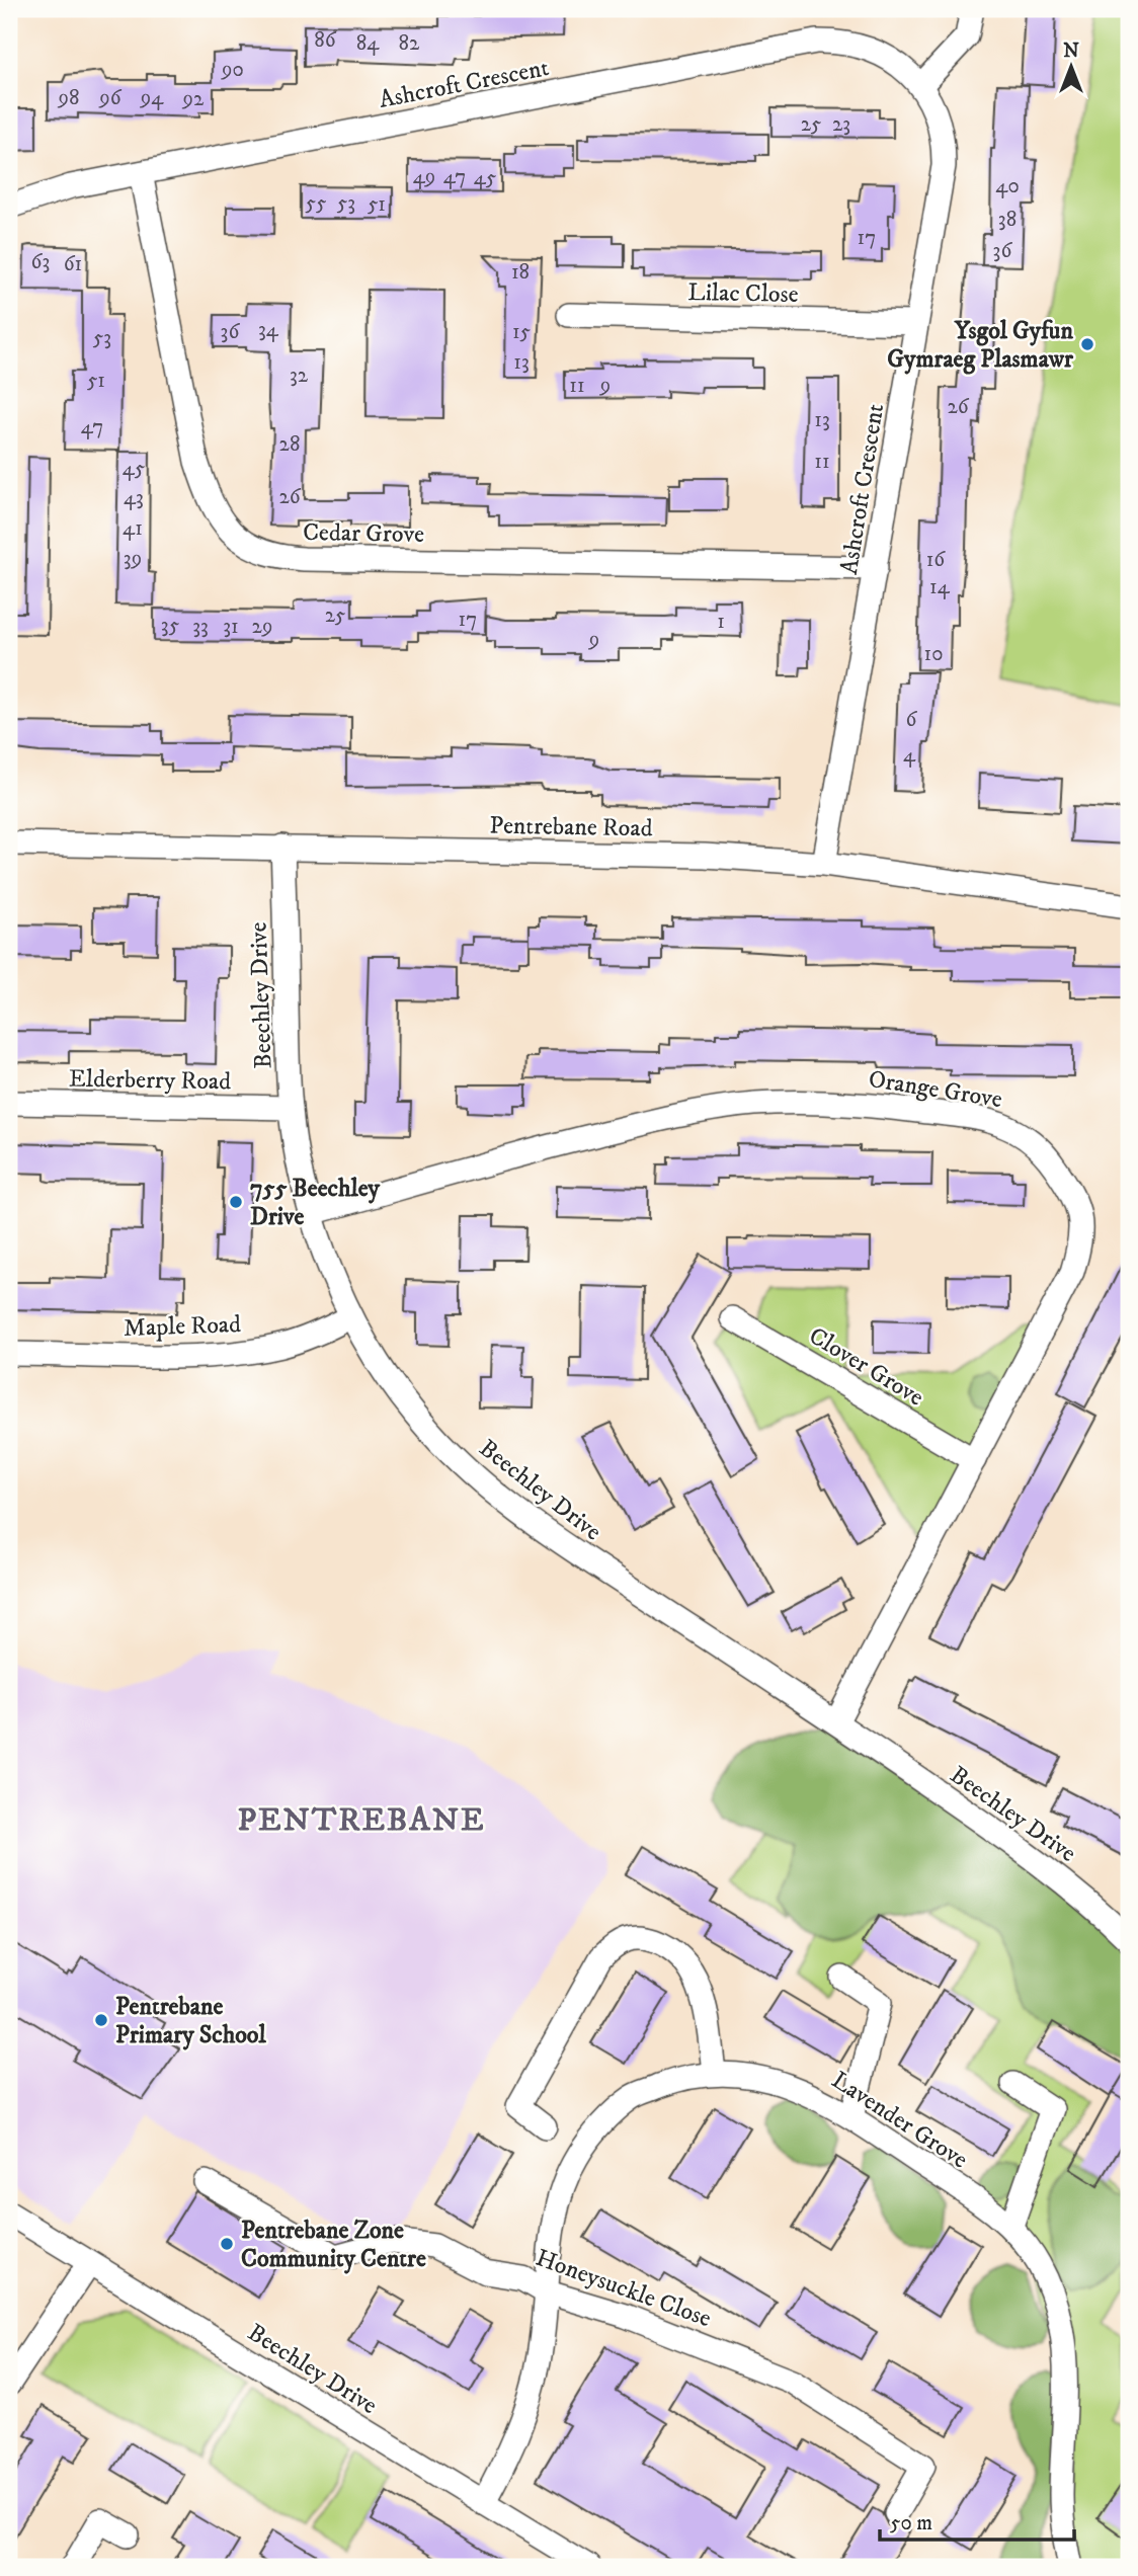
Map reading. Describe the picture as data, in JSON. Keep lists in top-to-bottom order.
{
  "streets": {
    "street": [
      "Ashcroft Crescent",
      "Lilac Close",
      "Cedar Grove",
      "Pentrebane Road",
      "Beechley Drive",
      "Elderberry Road",
      "Orange Grove",
      "Maple Road",
      "Clover Grove",
      "Lavender Grove",
      "Honeysuckle Close"
    ]
  },
  "crossings": [
    ["Ashcroft Crescent", "Lilac Close"],
    ["Ashcroft Crescent", "Cedar Grove"],
    ["Ashcroft Crescent", "Pentrebane Road"],
    ["Pentrebane Road", "Beechley Drive"],
    ["Beechley Drive", "Elderberry Road"],
    ["Beechley Drive", "Orange Grove"],
    ["Beechley Drive", "Maple Road"],
    ["Beechley Drive", "Lavender Grove"],
    ["Orange Grove", "Clover Grove"],
    ["Lavender Grove", "Honeysuckle Close"]
  ],
  "districts": ["PENTREBANE"],
  "places": [
    "Ysgol Gyfun Gymraeg Plasmawr",
    "755 Beechley Drive",
    "Pentrebane Primary School",
    "Pentrebane Zone Community Centre"
  ],
  "house_numbers": [
    "86",
    "84",
    "82",
    "90",
    "98",
    "96",
    "94",
    "92",
    "25",
    "23",
    "49",
    "47",
    "45",
    "40",
    "55",
    "53",
    "51",
    "38",
    "17",
    "36",
    "63",
    "61",
    "18",
    "34",
    "36",
    "15",
    "53",
    "13",
    "32",
    "51",
    "11",
    "9",
    "26",
    "13",
    "47",
    "28",
    "11",
    "45",
    "26",
    "43",
    "41",
    "39",
    "16",
    "14",
    "25",
    "17",
    "1",
    "35",
    "33",
    "31",
    "29",
    "9",
    "10",
    "6",
    "4"
  ],
  "scale_bar": "50 m",
  "north": "top"
}
